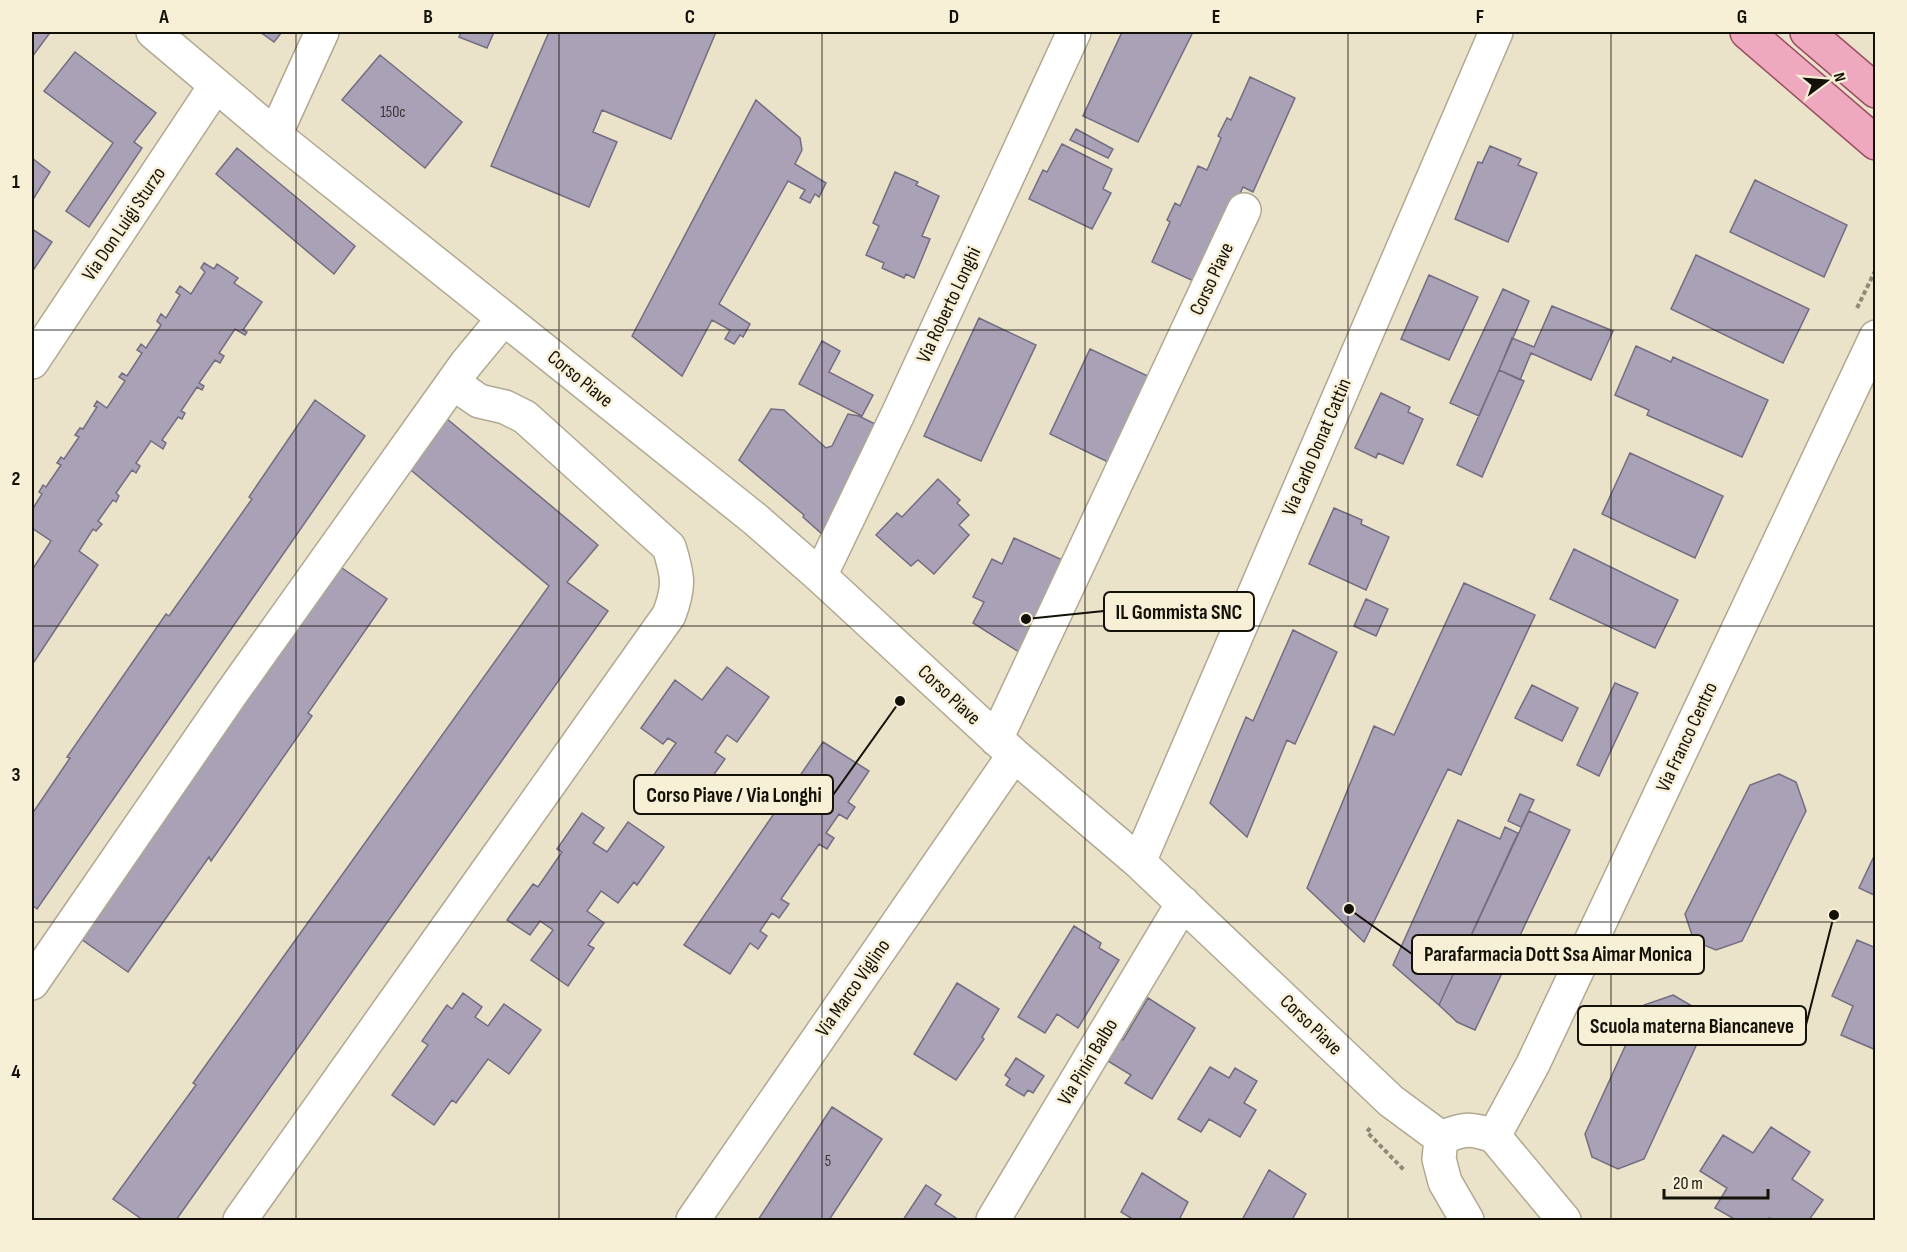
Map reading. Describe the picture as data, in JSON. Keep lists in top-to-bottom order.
{
  "streets": {
    "street": [
      "Via Don Luigi Sturzo",
      "Corso Piave",
      "Via Roberto Longhi",
      "Via Carlo Donat Cattin",
      "Via Franco Centro",
      "Via Marco Viglino",
      "Via Pinin Balbo"
    ]
  },
  "crossings": [
    ["Via Don Luigi Sturzo", "Corso Piave"],
    ["Corso Piave", "Via Roberto Longhi"],
    ["Corso Piave", "Via Carlo Donat Cattin"],
    ["Corso Piave", "Via Marco Viglino"],
    ["Corso Piave", "Via Pinin Balbo"]
  ],
  "places": [
    "IL Gommista SNC",
    "Corso Piave / Via Longhi",
    "Parafarmacia Dott Ssa Aimar Monica",
    "Scuola materna Biancaneve"
  ],
  "house_numbers": ["150c", "5"],
  "scale_bar": "20 m",
  "north": "right",
  "grid": {
    "columns": [
      "A",
      "B",
      "C",
      "D",
      "E",
      "F",
      "G"
    ],
    "rows": [
      "1",
      "2",
      "3",
      "4"
    ]
  }
}
